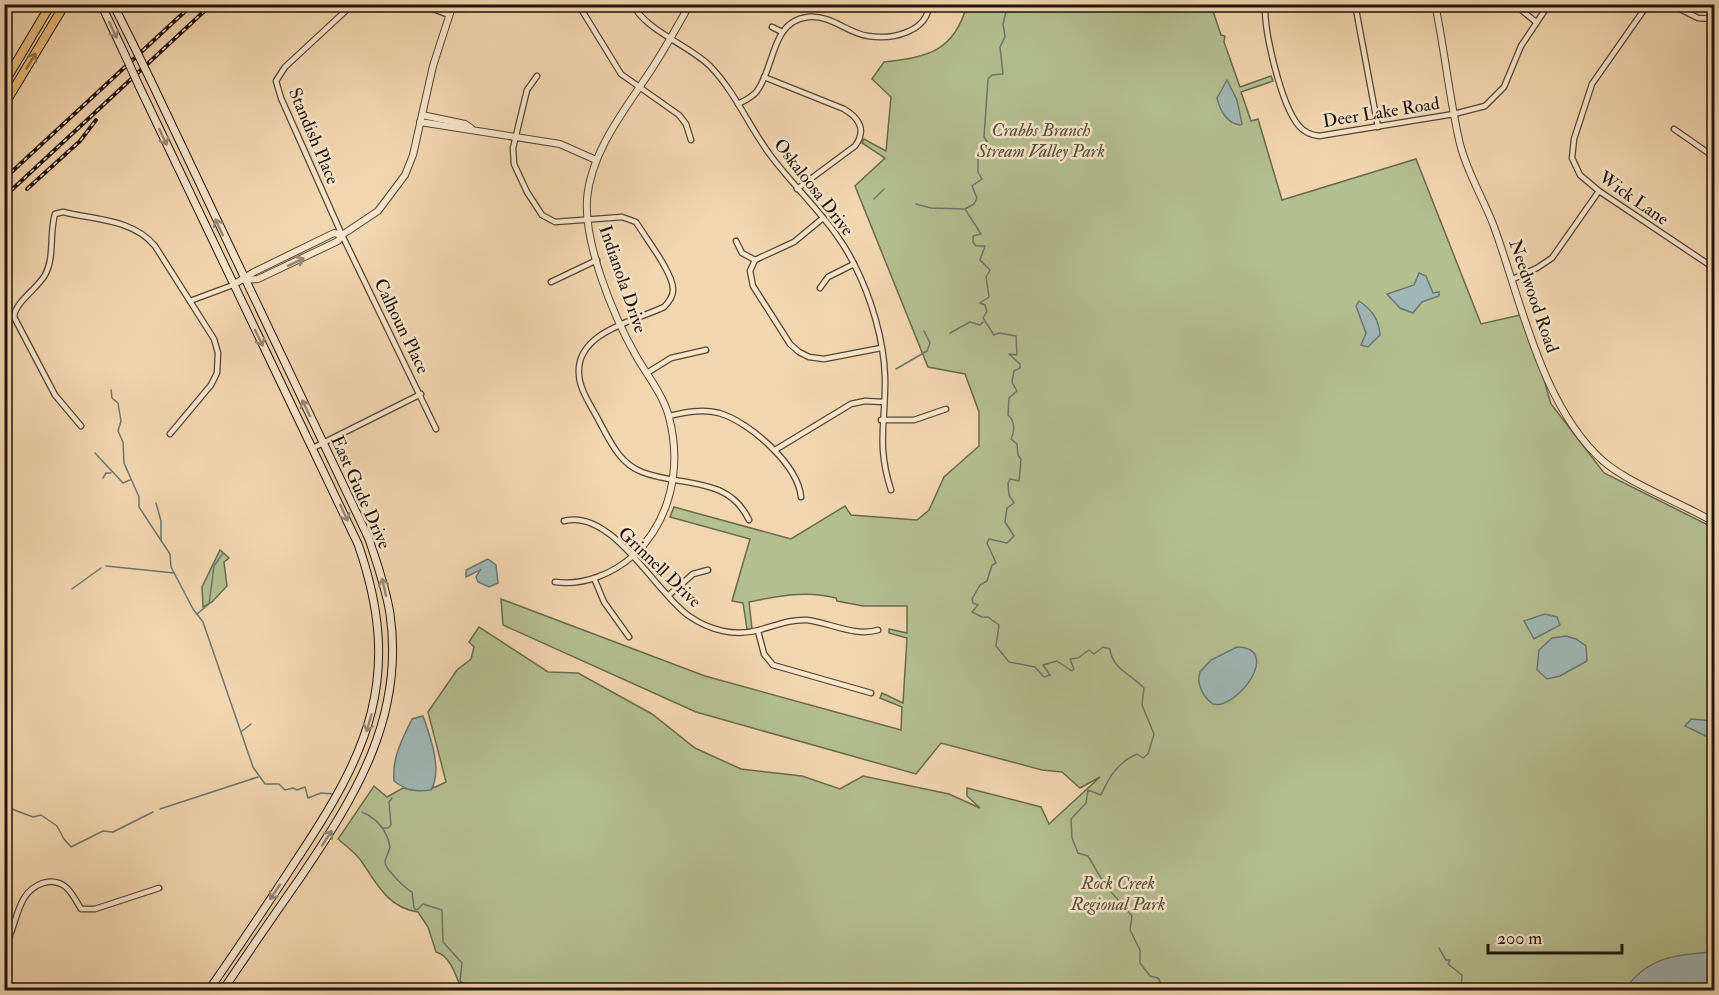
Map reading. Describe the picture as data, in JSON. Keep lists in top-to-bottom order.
{
  "streets": {
    "main road": ["East Gude Drive"],
    "street": [
      "Deer Lake Road",
      "Standish Place",
      "Oskaloosa Drive",
      "Wick Lane",
      "Indianola Drive",
      "Needwood Road",
      "Calhoun Place",
      "Grinnell Drive"
    ]
  },
  "crossings": [
    ["Deer Lake Road", "Needwood Road"],
    ["Standish Place", "Calhoun Place"],
    ["Oskaloosa Drive", "Indianola Drive"],
    ["Indianola Drive", "Grinnell Drive"]
  ],
  "parks": ["Crabbs Branch Stream Valley Park", "Rock Creek Regional Park"],
  "scale_bar": "200 m"
}
